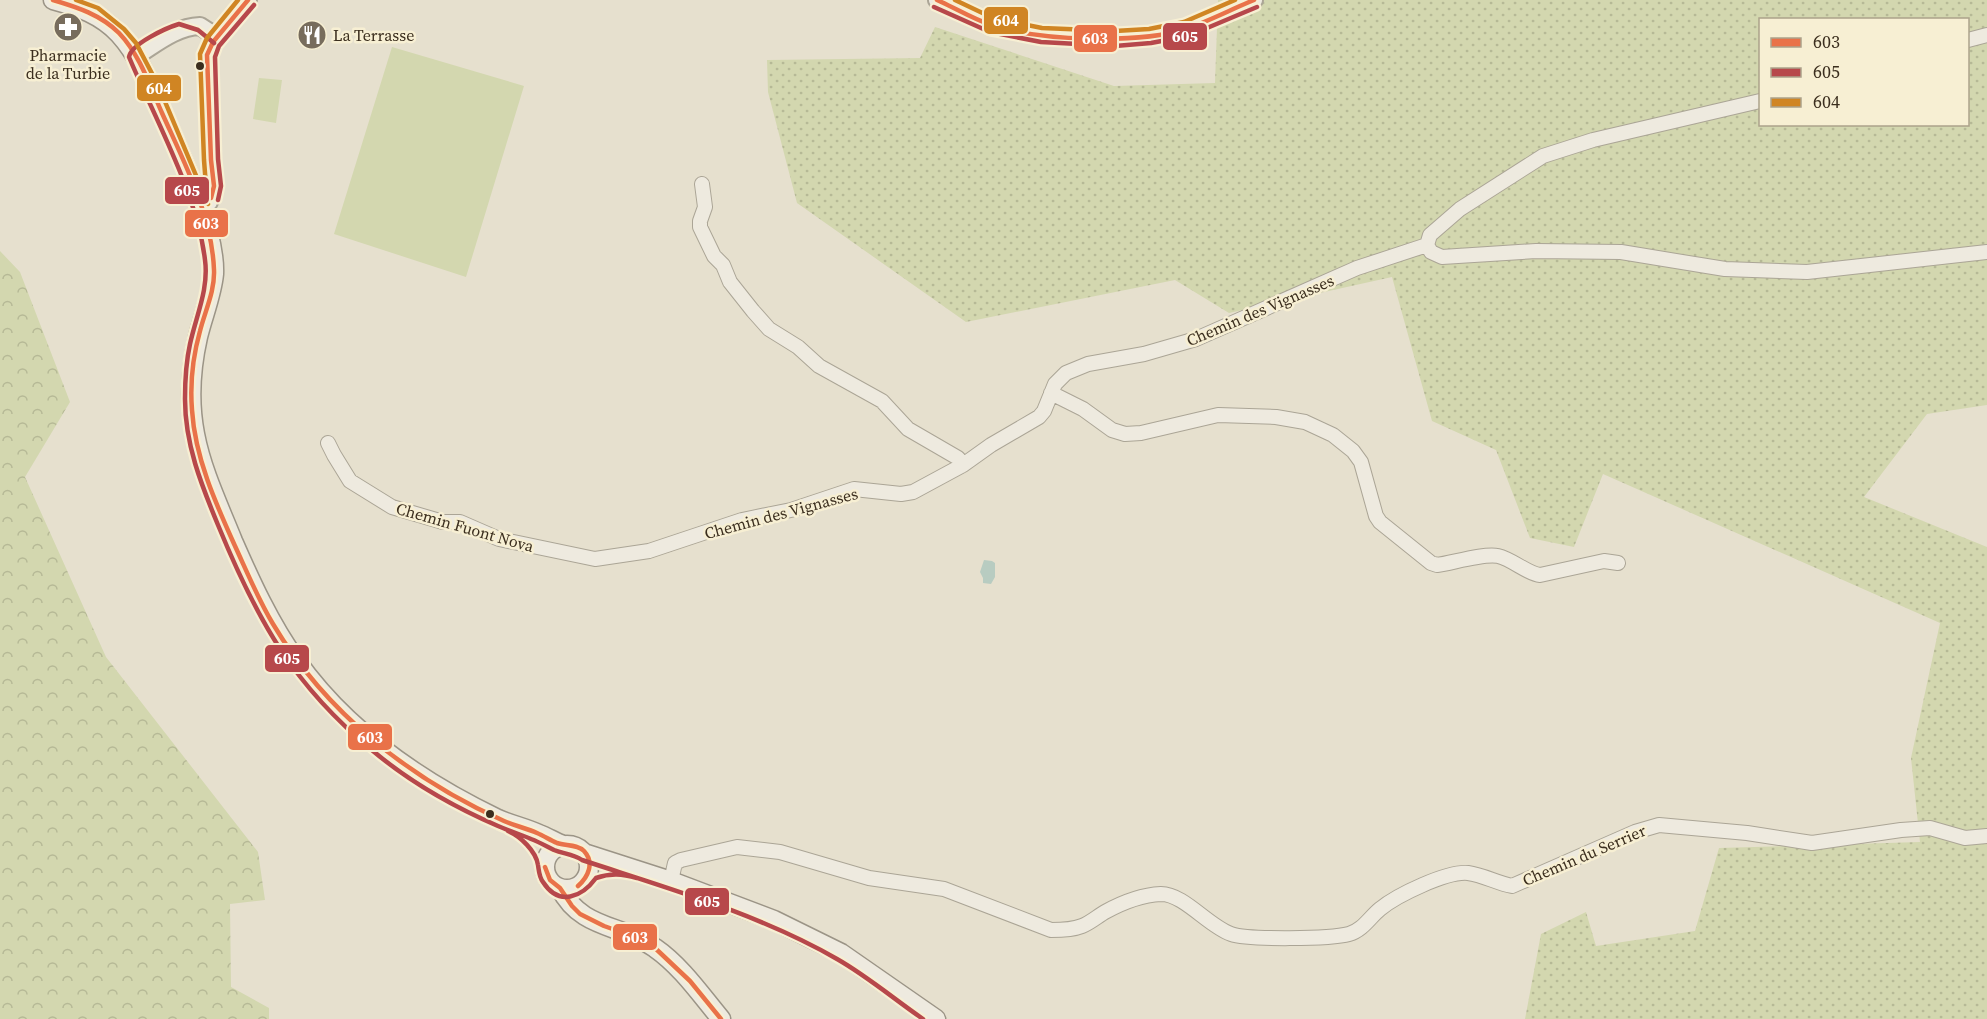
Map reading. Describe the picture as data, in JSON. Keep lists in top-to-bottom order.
{
  "streets": {
    "street": ["Chemin des Vignasses", "Chemin Fuont Nova", "Chemin du Serrier"]
  },
  "crossings": [
    ["Chemin des Vignasses", "Chemin Fuont Nova"]
  ],
  "places": {
    "pharmacy": ["Pharmacie de la Turbie"],
    "restaurant": ["La Terrasse"]
  },
  "lines": ["transit line 603", "transit line 604", "transit line 605"],
  "legend": ["603", "605", "604"]
}
